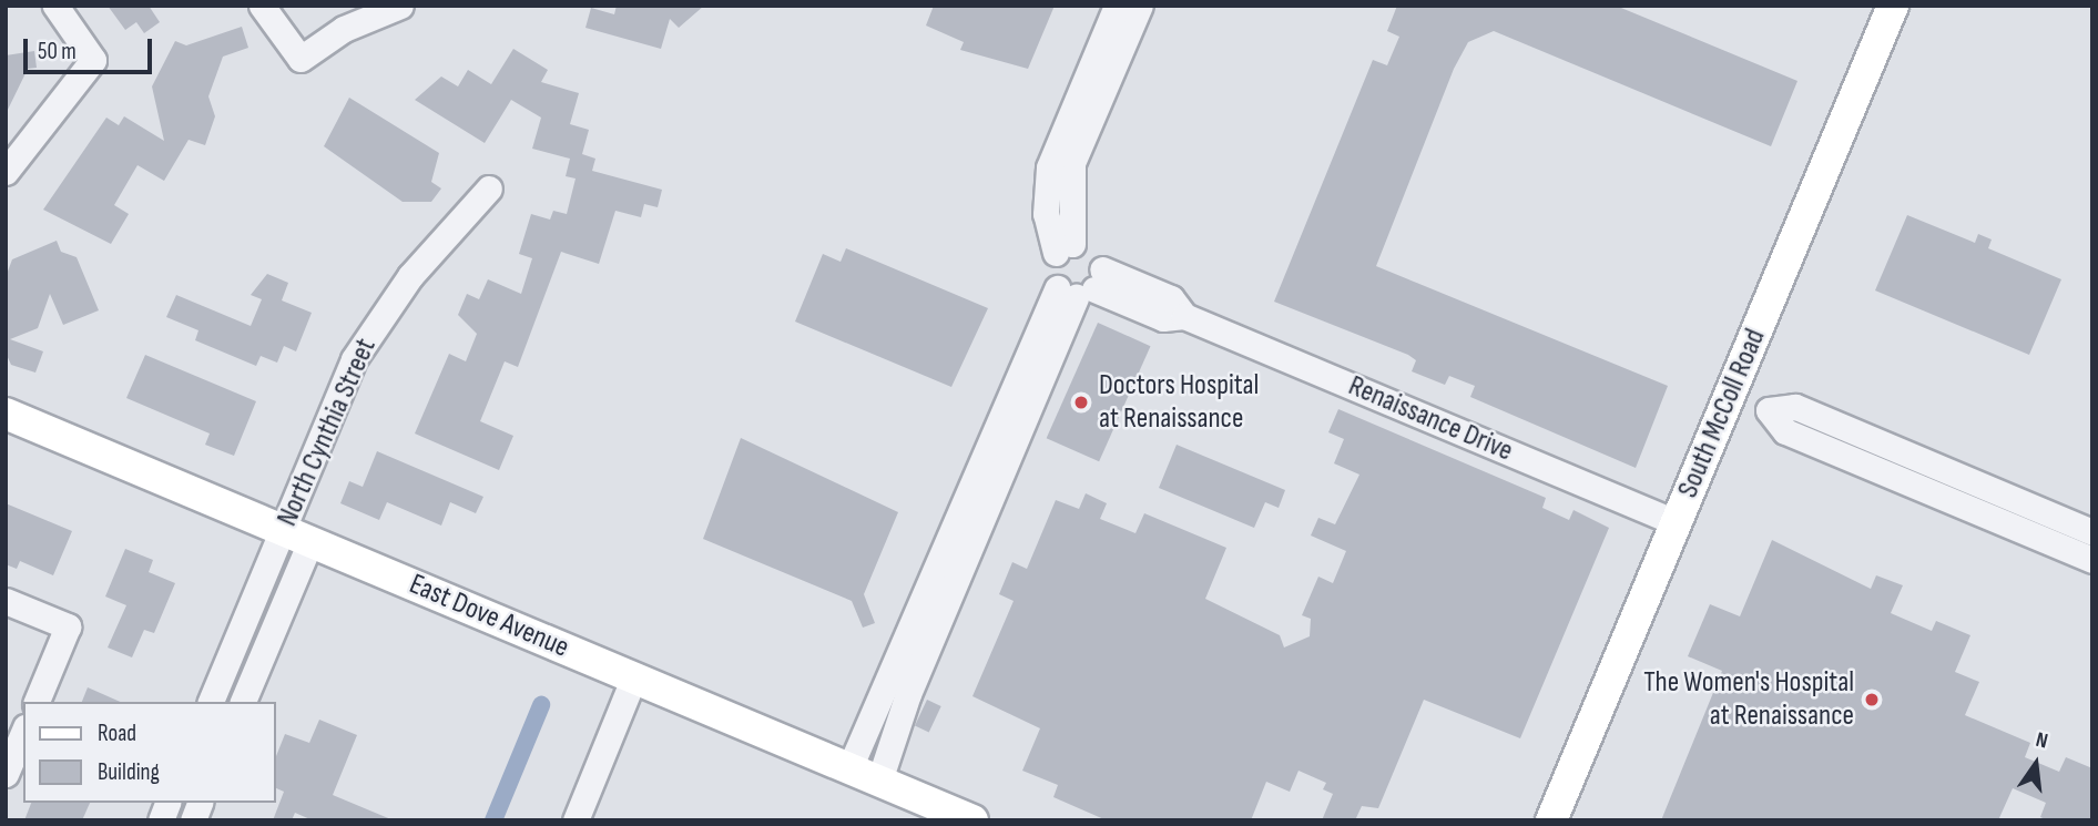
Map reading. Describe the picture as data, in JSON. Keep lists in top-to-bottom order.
{
  "streets": {
    "main road": ["South McColl Road", "East Dove Avenue"],
    "street": ["Renaissance Drive", "North Cynthia Street"]
  },
  "crossings": [
    ["South McColl Road", "Renaissance Drive"],
    ["North Cynthia Street", "East Dove Avenue"]
  ],
  "places": ["Doctors Hospital at Renaissance", "The Women's Hospital at Renaissance"],
  "legend": ["Road", "Building"],
  "scale_bar": "50 m",
  "north": "top"
}
